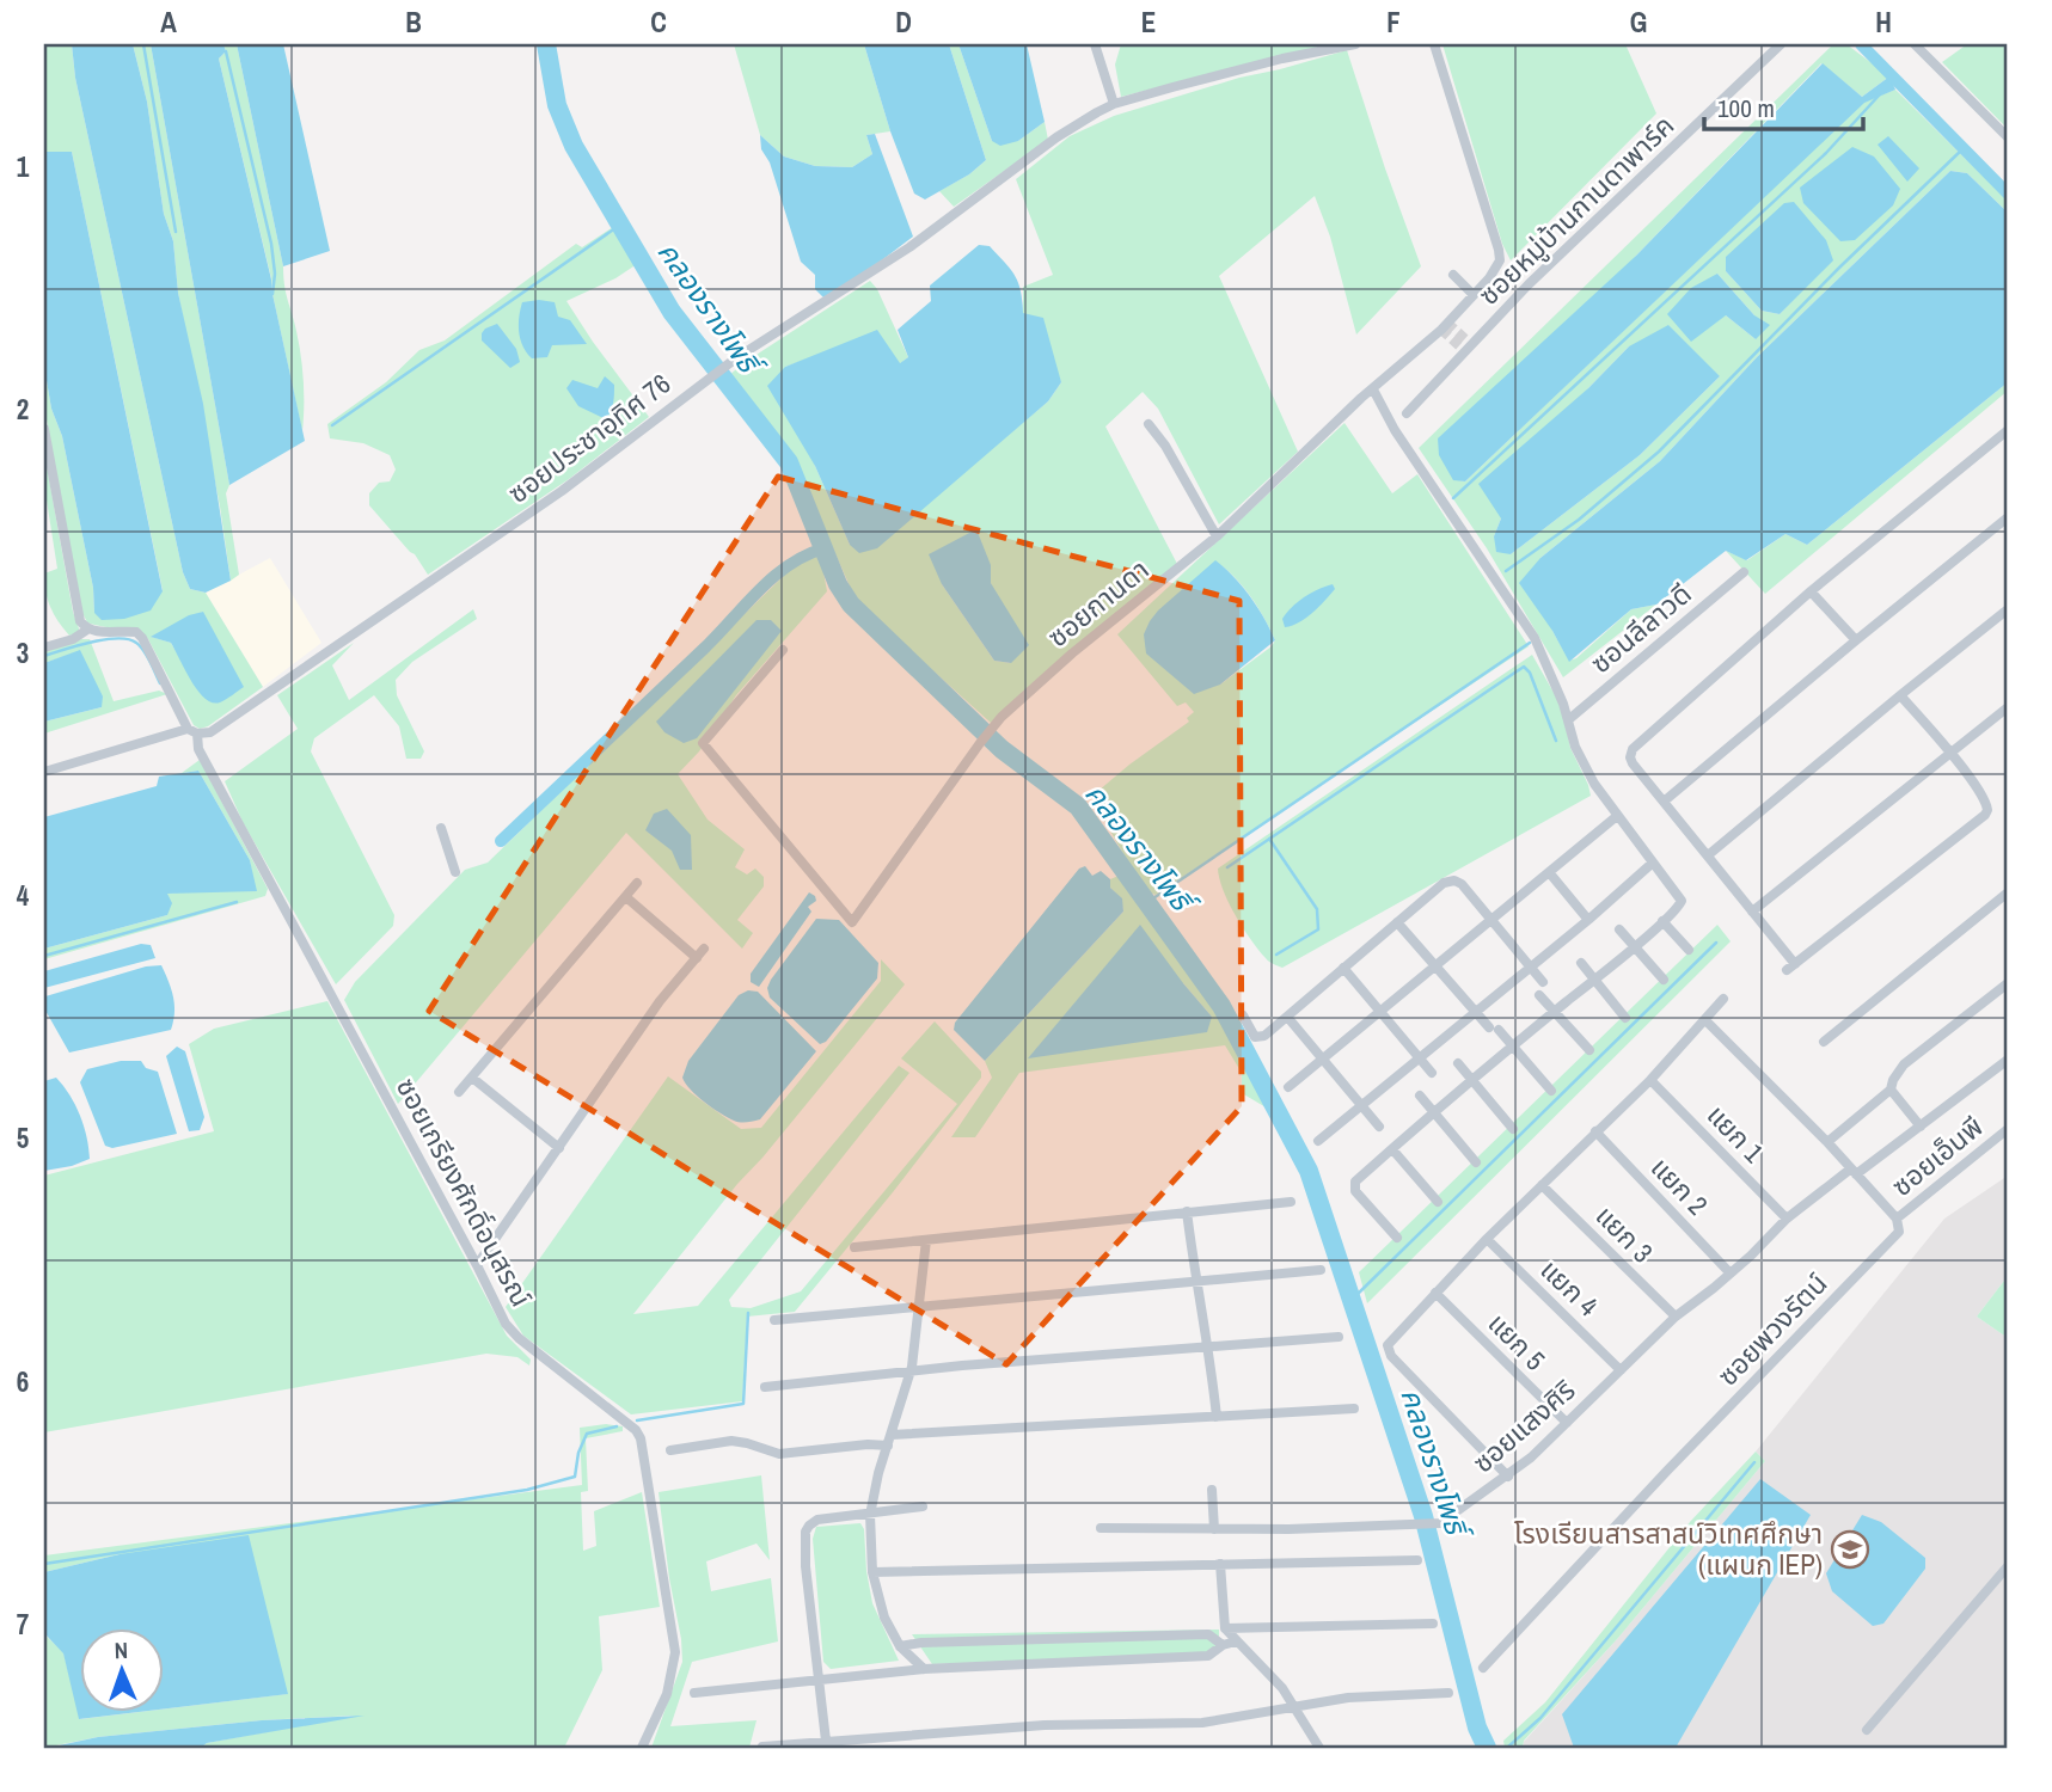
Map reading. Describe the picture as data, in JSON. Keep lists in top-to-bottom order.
{
  "streets": {
    "street": [
      "ซอยหมู่บ้านกานดาพาร์ค",
      "ซอยประชาอุทิศ 76",
      "ซอยกานดา",
      "ซอนลีลาวดี",
      "แยก 1",
      "ซอยเอ็นพี",
      "แยก 2",
      "ซอยเกรียงศักดิ์อนุสรณ์",
      "แยก 3",
      "แยก 4",
      "ซอยพวงรัตน์",
      "แยก 5",
      "ซอยแสงศิริ"
    ]
  },
  "crossings": [
    ["ซอยประชาอุทิศ 76", "ซอยเกรียงศักดิ์อนุสรณ์"],
    ["แยก 1", "ซอยแสงศิริ"],
    ["ซอยเอ็นพี", "ซอยพวงรัตน์"],
    ["แยก 2", "ซอยแสงศิริ"],
    ["แยก 3", "ซอยแสงศิริ"],
    ["แยก 4", "ซอยแสงศิริ"],
    ["แยก 5", "ซอยแสงศิริ"]
  ],
  "water": ["คลองรางโพธิ์"],
  "places": {
    "school or university": ["โรงเรียนสารสาสน์วิเทศศึกษา (แผนก IEP)"]
  },
  "scale_bar": "100 m",
  "north": "top",
  "grid": {
    "columns": [
      "A",
      "B",
      "C",
      "D",
      "E",
      "F",
      "G",
      "H"
    ],
    "rows": [
      "1",
      "2",
      "3",
      "4",
      "5",
      "6",
      "7"
    ]
  }
}
